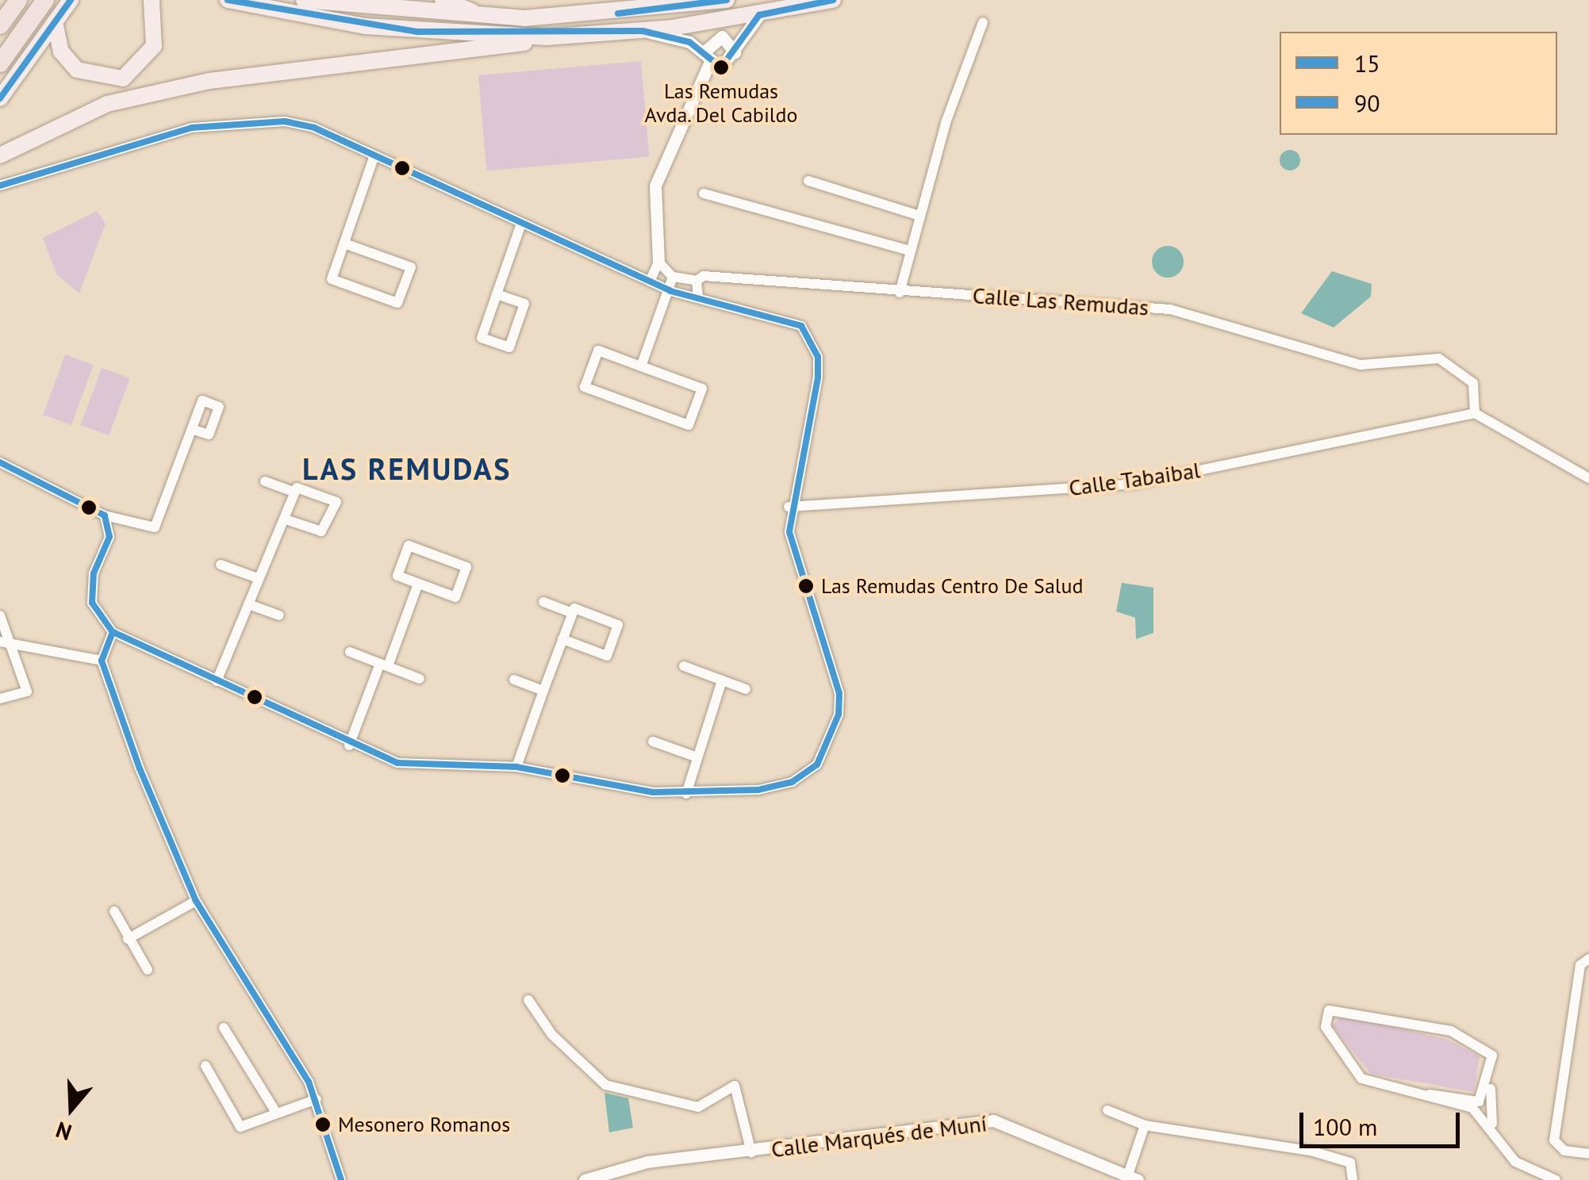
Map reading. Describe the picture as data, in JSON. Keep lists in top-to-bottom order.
{
  "streets": {
    "street": ["Calle Las Remudas", "Calle Tabaibal", "Calle Marqués de Muní"]
  },
  "crossings": [
    ["Calle Las Remudas", "Calle Tabaibal"]
  ],
  "districts": ["LAS REMUDAS"],
  "places": ["Las Remudas Avda. Del Cabildo", "Las Remudas Centro De Salud", "Mesonero Romanos"],
  "lines": ["transit line 15", "transit line 90"],
  "legend": ["15", "90"],
  "scale_bar": "100 m",
  "north": "bottom"
}
